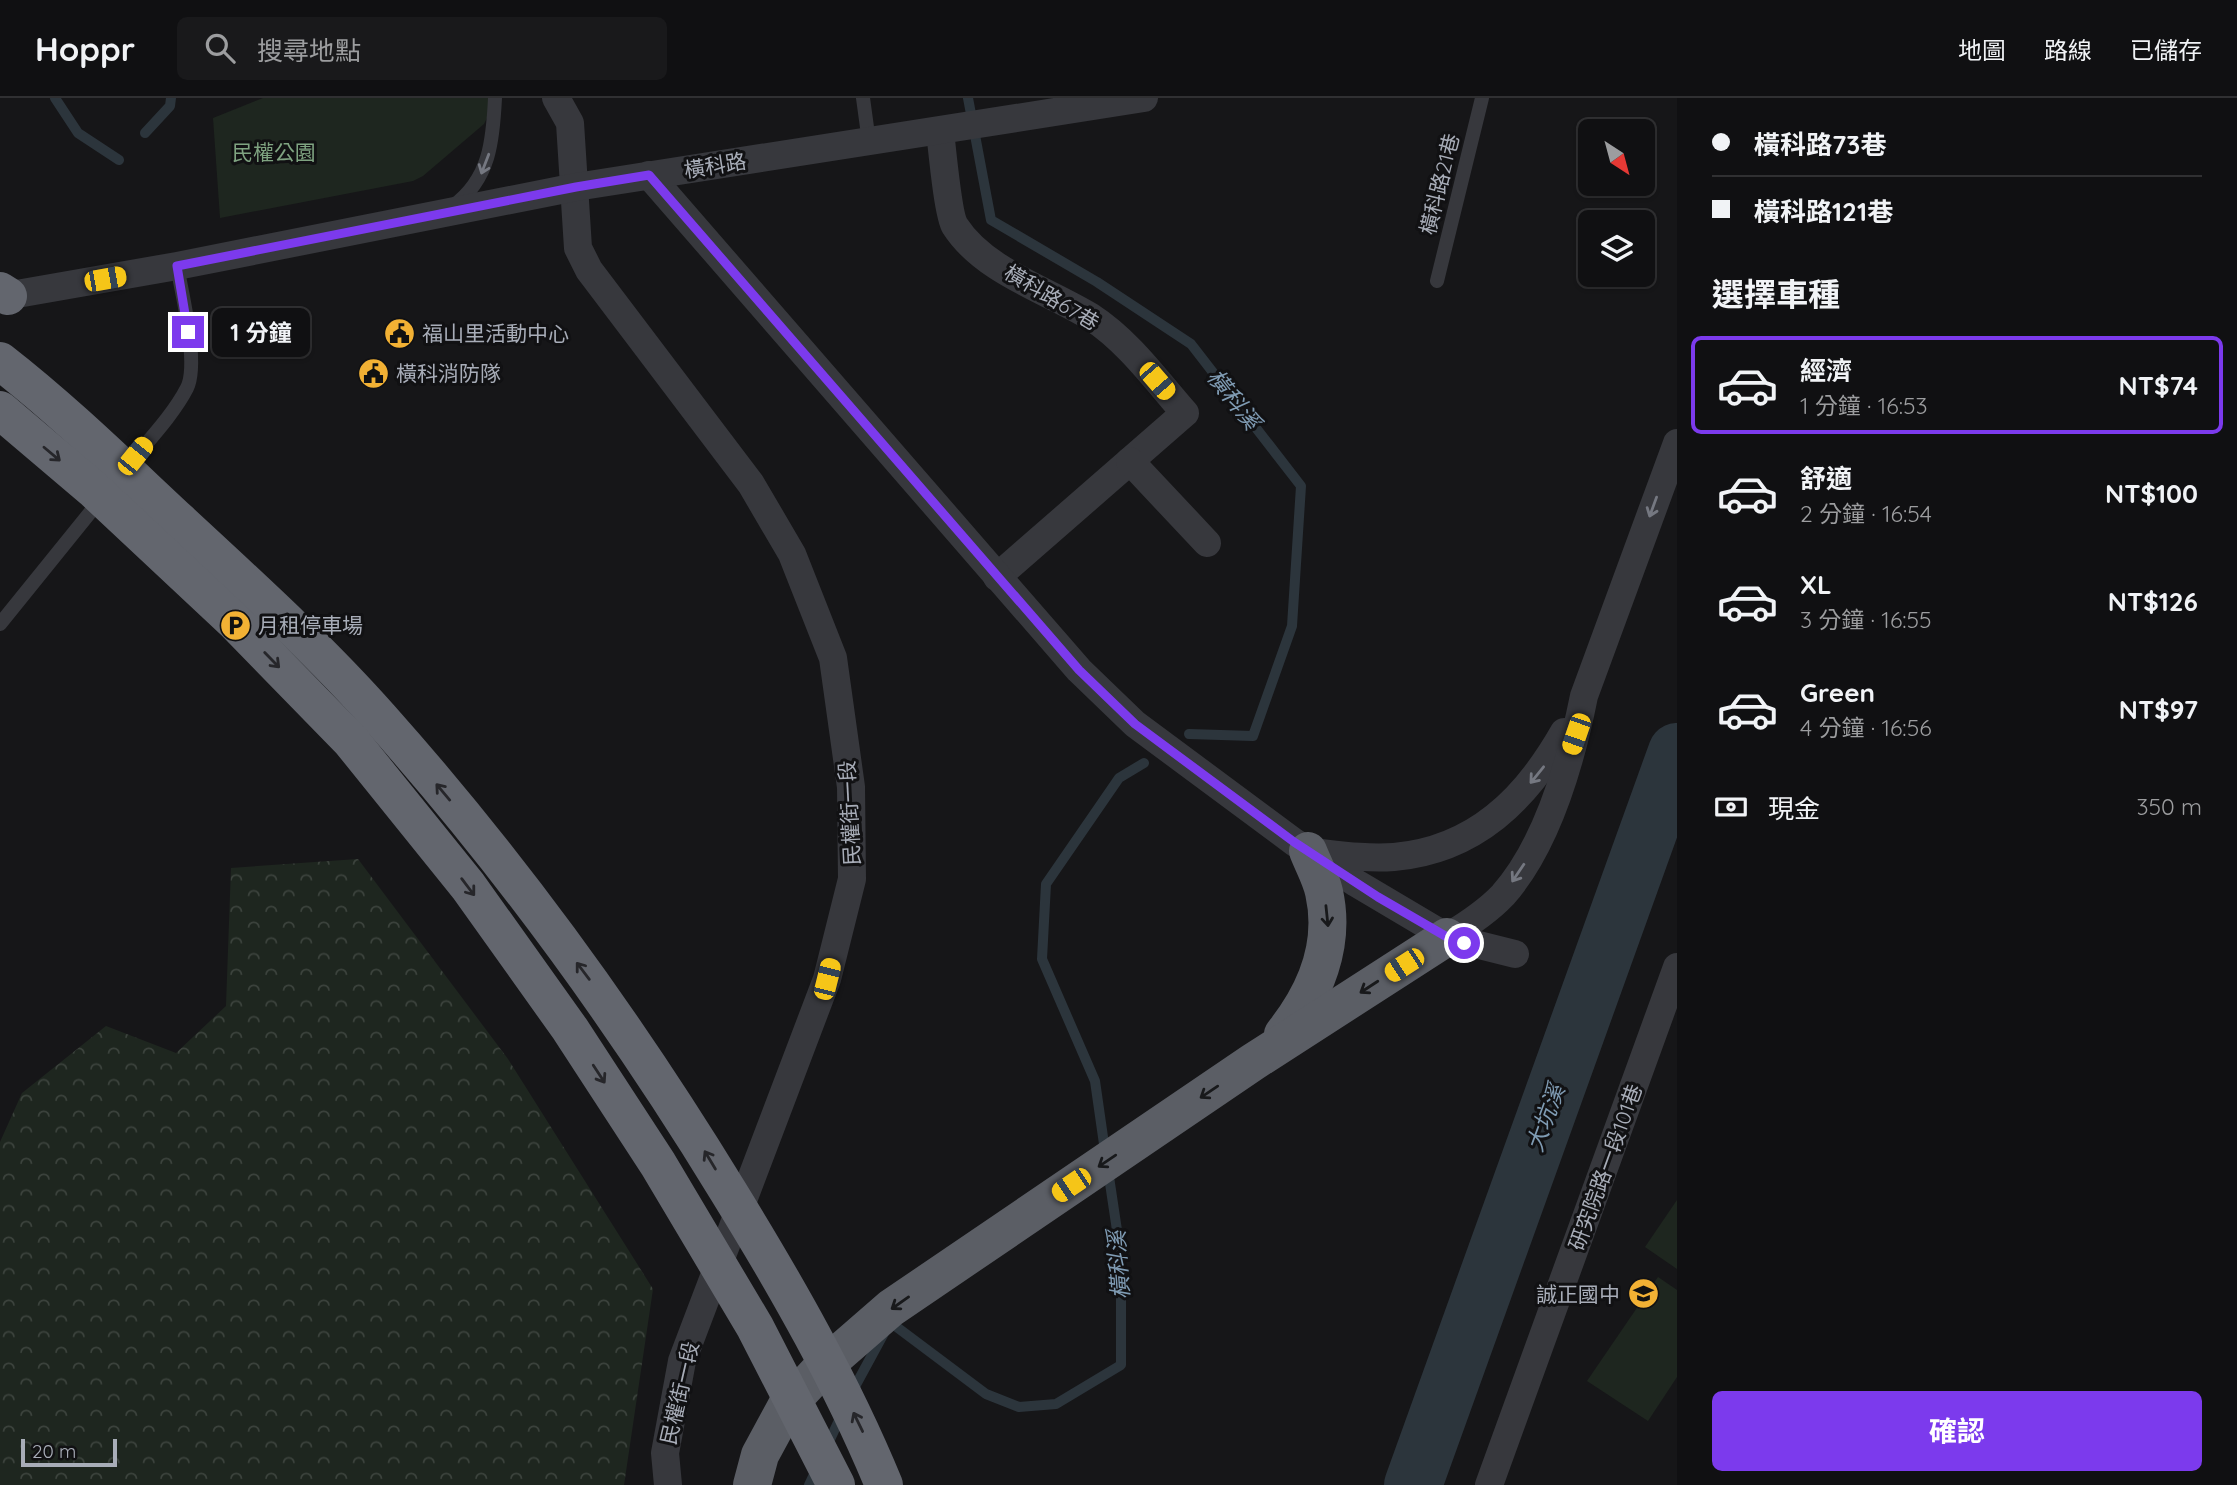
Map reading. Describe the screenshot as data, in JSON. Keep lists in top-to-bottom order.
{
  "streets": {
    "street": [
      "橫科路",
      "橫科路67巷",
      "民權街一段",
      "研究院路一段101巷"
    ],
    "lane": ["橫科路21巷"]
  },
  "crossings": [
    ["橫科路", "橫科路67巷"],
    ["橫科路", "民權街一段"]
  ],
  "water": ["橫科溪", "大坑溪"],
  "parks": ["民權公園"],
  "places": {
    "public building": ["福山里活動中心", "橫科消防隊"],
    "parking": ["月租停車場"],
    "school or university": ["誠正國中"]
  },
  "scale_bar": "20 m",
  "north": "bottom right",
  "page": {
    "header": "Hoppr",
    "search": "搜尋地點",
    "nav": ["地圖", "路線", "已儲存"],
    "banner": ["橫科路73巷", "橫科路121巷"],
    "heading": "選擇車種",
    "bubble": "1 分鐘",
    "list": [
      {
        "name": "經濟",
        "note": "1 分鐘 · 16:53",
        "value": "NT$74"
      },
      {
        "name": "舒適",
        "note": "2 分鐘 · 16:54",
        "value": "NT$100"
      },
      {
        "name": "XL",
        "note": "3 分鐘 · 16:55",
        "value": "NT$126"
      },
      {
        "name": "Green",
        "note": "4 分鐘 · 16:56",
        "value": "NT$97"
      }
    ],
    "pay": ["現金", "350 m"],
    "buttons": "確認",
    "scale": "20 m"
  }
}
